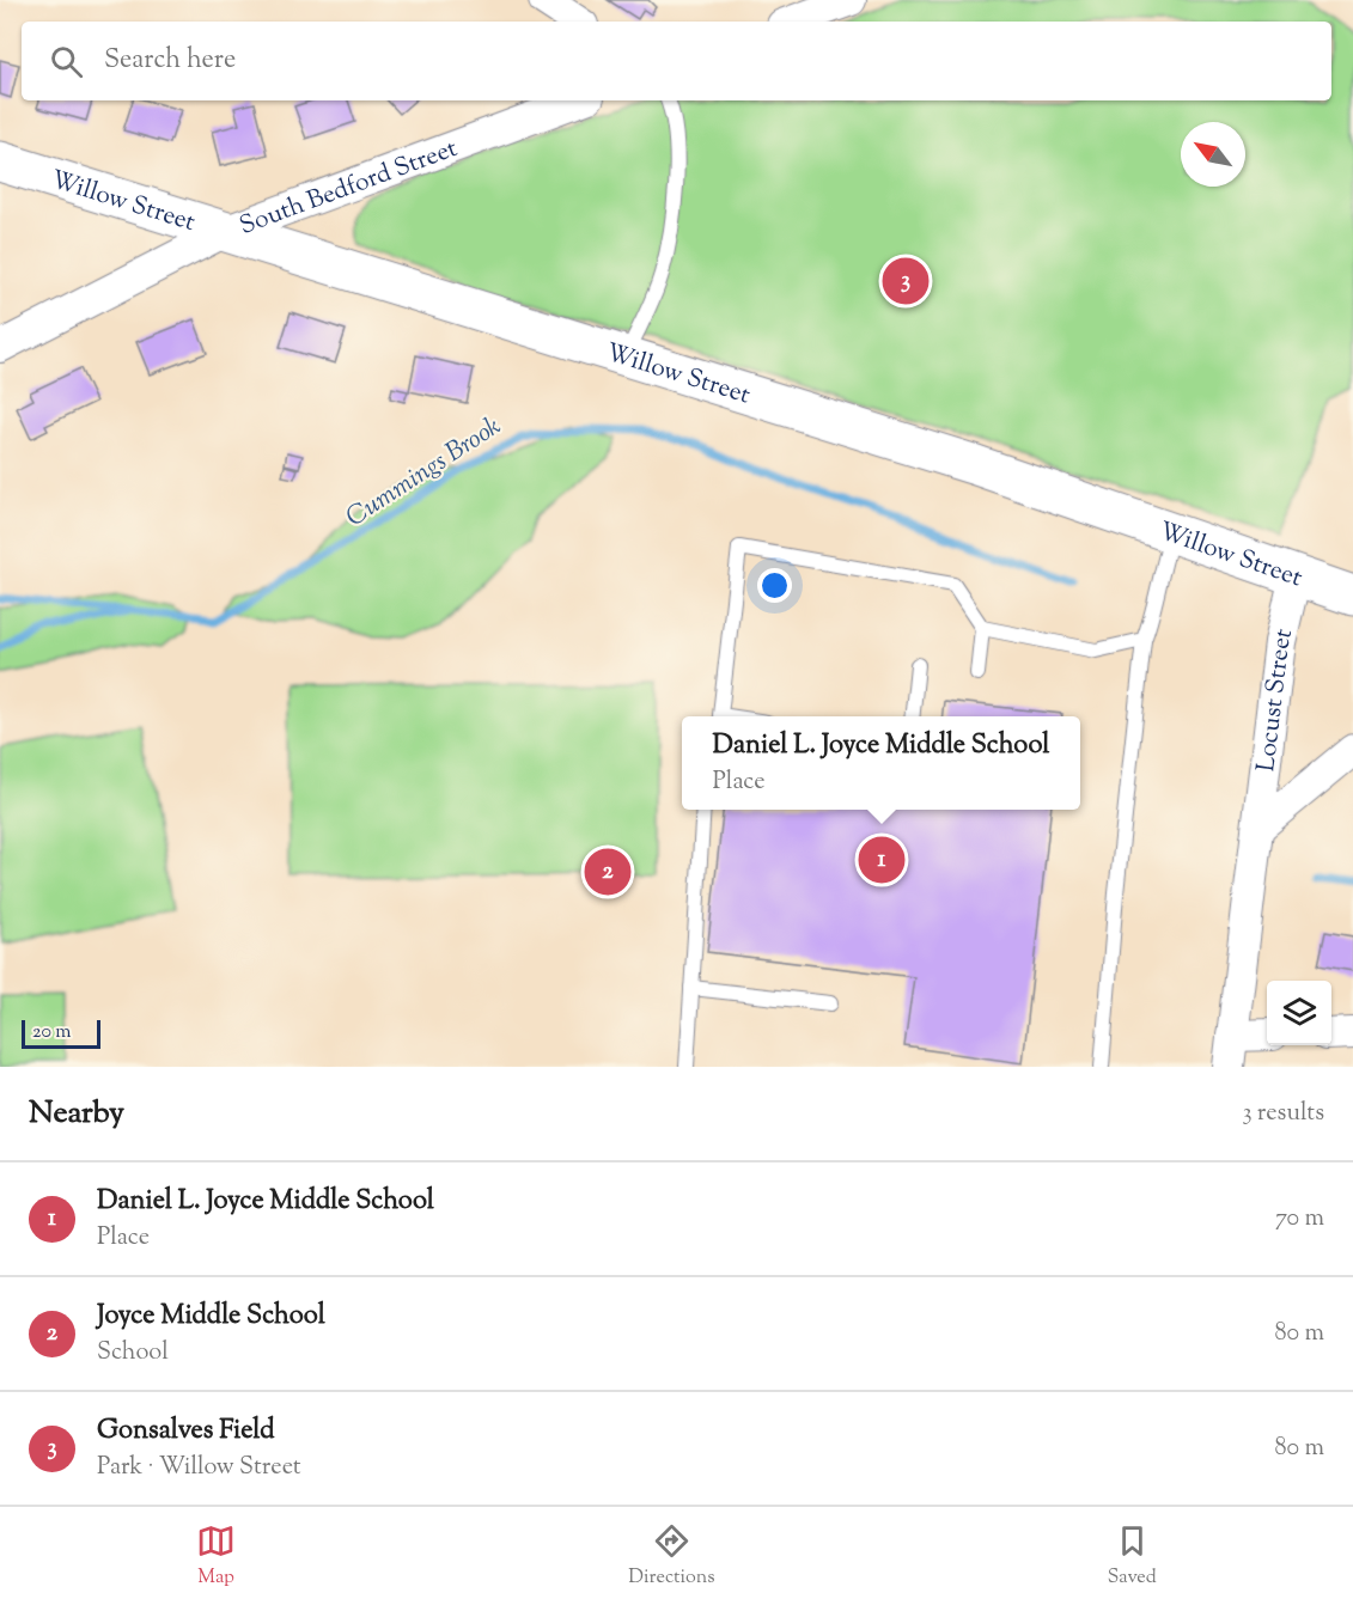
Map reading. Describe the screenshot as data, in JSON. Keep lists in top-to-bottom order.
{
  "streets": {
    "street": ["South Bedford Street", "Willow Street", "Locust Street"]
  },
  "crossings": [
    ["South Bedford Street", "Willow Street"],
    ["Willow Street", "Locust Street"]
  ],
  "water": ["Cummings Brook"],
  "scale_bar": "20 m",
  "north": "top left",
  "page": {
    "search": "Search here",
    "pins": ["3", "1", "2"],
    "popup": ["Daniel L. Joyce Middle School", "Place"],
    "scale": "20 m",
    "heading": ["Nearby", "3 results"],
    "list": [
      {
        "mark": "1",
        "name": "Daniel L. Joyce Middle School",
        "note": "Place",
        "value": "70 m"
      },
      {
        "mark": "2",
        "name": "Joyce Middle School",
        "note": "School",
        "value": "80 m"
      },
      {
        "mark": "3",
        "name": "Gonsalves Field",
        "note": "Park · Willow Street",
        "value": "80 m"
      }
    ],
    "nav": ["Map", "Directions", "Saved"]
  }
}
